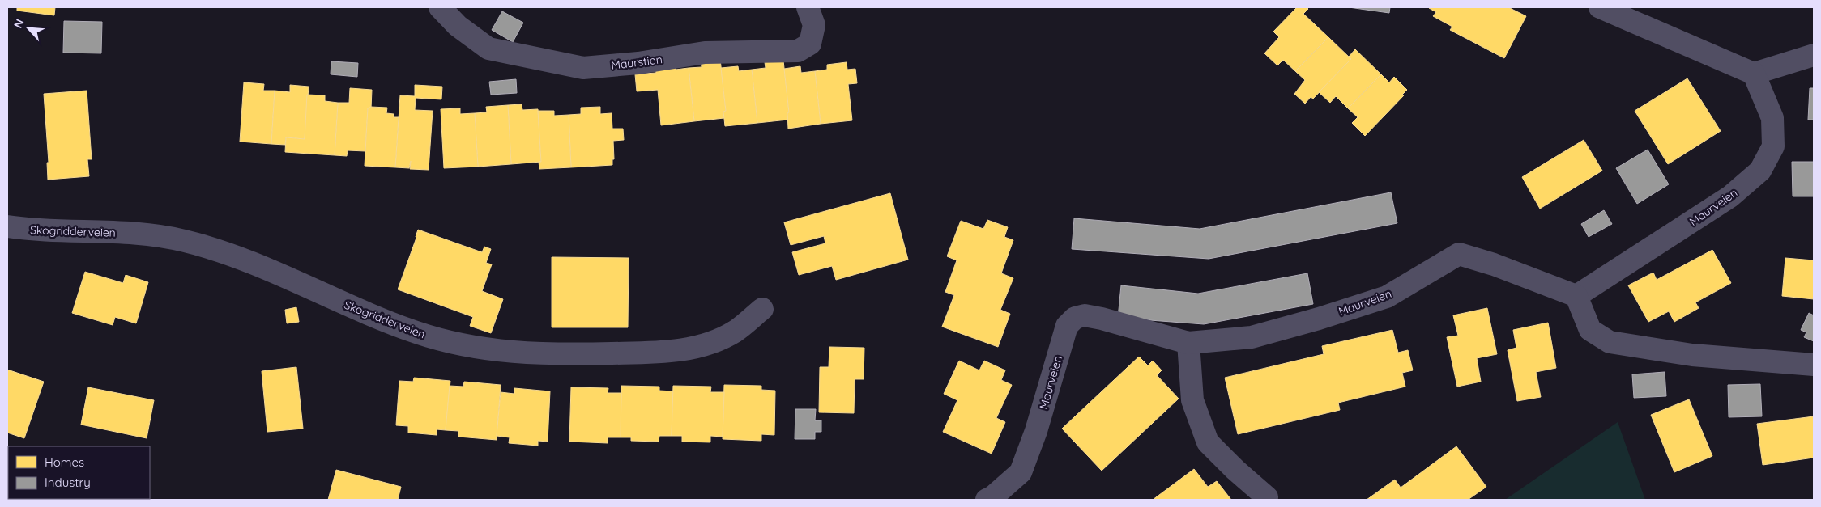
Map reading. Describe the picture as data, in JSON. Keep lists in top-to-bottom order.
{
  "streets": {
    "street": ["Maurstien", "Maurveien", "Skogridderveien"]
  },
  "legend": ["Homes", "Industry"],
  "north": "top left"
}
